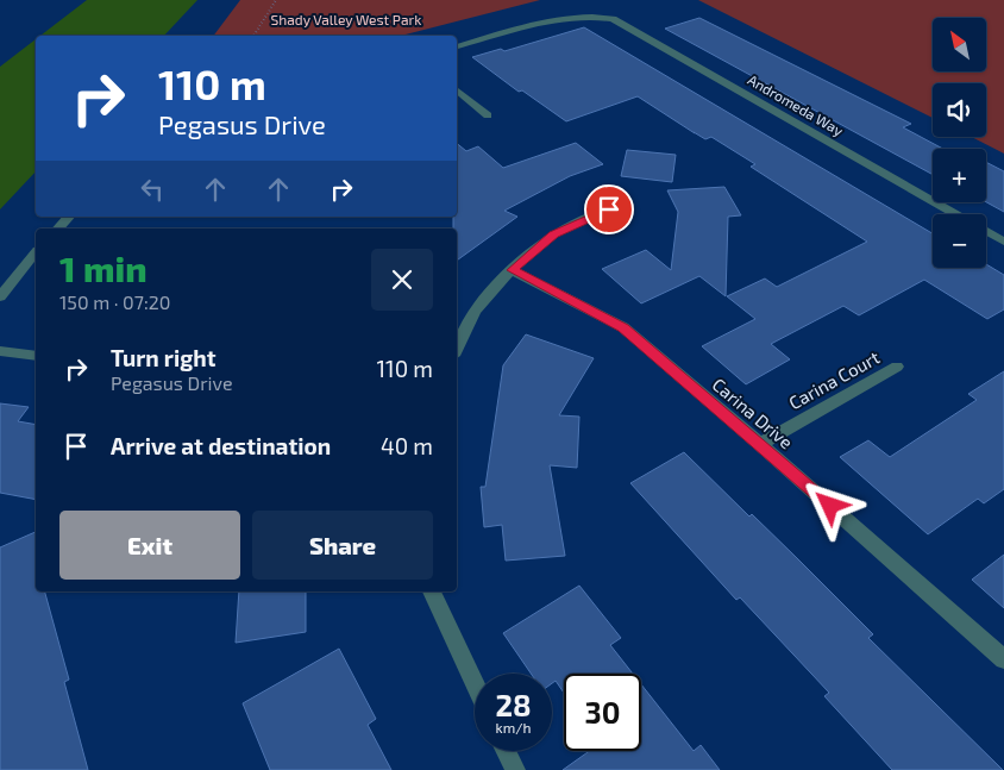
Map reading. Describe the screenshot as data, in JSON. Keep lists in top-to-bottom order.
{
  "streets": {
    "street": ["Andromeda Way", "Carina Court", "Carina Drive"]
  },
  "crossings": [
    ["Carina Court", "Carina Drive"]
  ],
  "parks": ["Shady Valley West Park"],
  "north": "top left",
  "page": {
    "map_buttons": ["+", "−"],
    "turn": ["110 m", "Pegasus Drive"],
    "heading": ["1 min", "150 m · 07:20"],
    "list": [
      {
        "name": "Turn right",
        "note": "Pegasus Drive",
        "value": "110 m"
      },
      {
        "name": "Arrive at destination",
        "value": "40 m"
      }
    ],
    "buttons": ["Exit", "Share"],
    "speed": "28 km/h",
    "limit": "30"
  }
}
